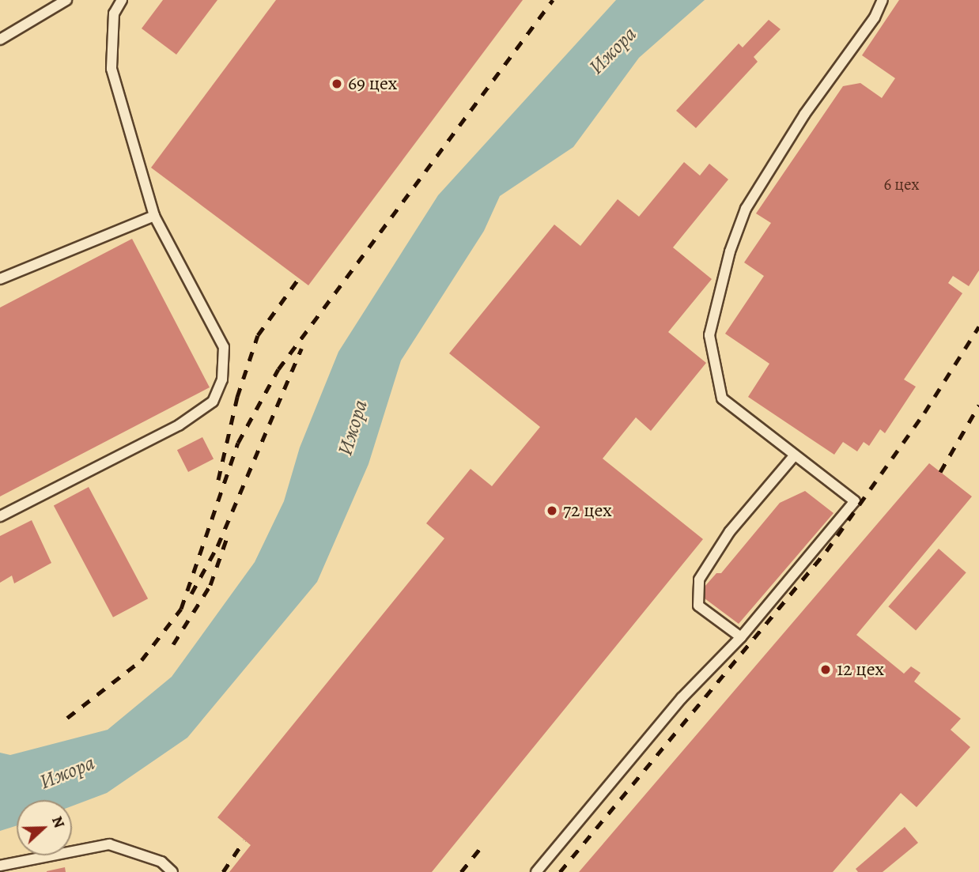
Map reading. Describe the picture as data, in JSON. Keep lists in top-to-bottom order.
{
  "water": ["Ижора"],
  "places": ["69 цех", "72 цех", "12 цех"],
  "house_numbers": ["6 цех"],
  "north": "right"
}
